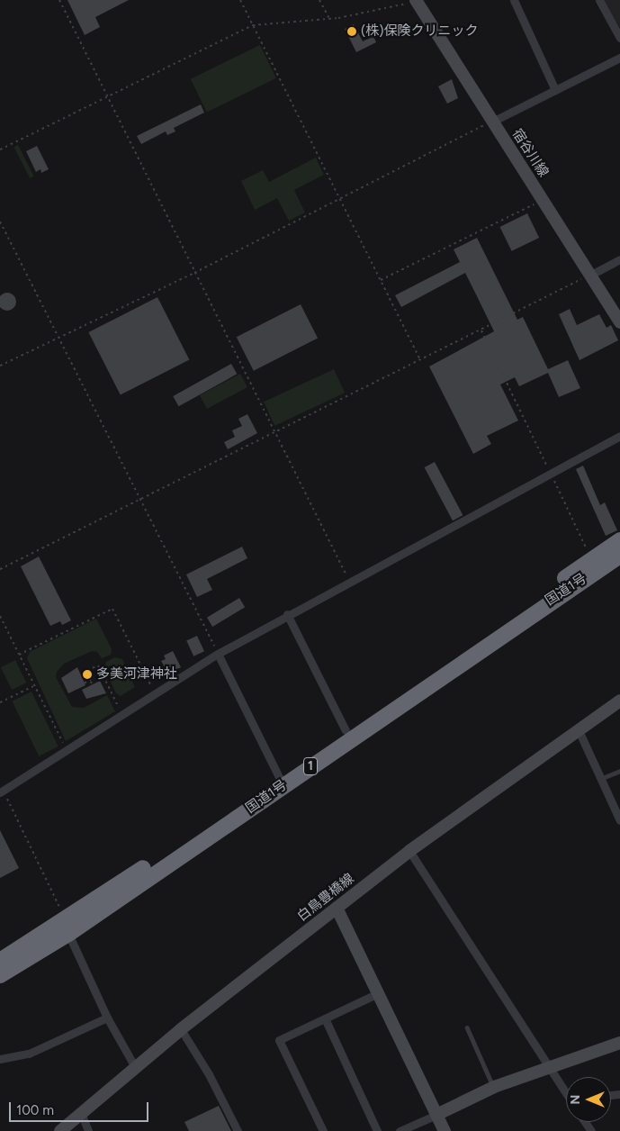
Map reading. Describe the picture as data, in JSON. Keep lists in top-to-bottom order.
{
  "streets": {
    "highway": ["国道1号", "1"],
    "main road": ["宿谷川線", "白鳥豊橋線"]
  },
  "places": ["(株)保険クリニック", "多美河津神社"],
  "scale_bar": "100 m",
  "north": "left"
}
